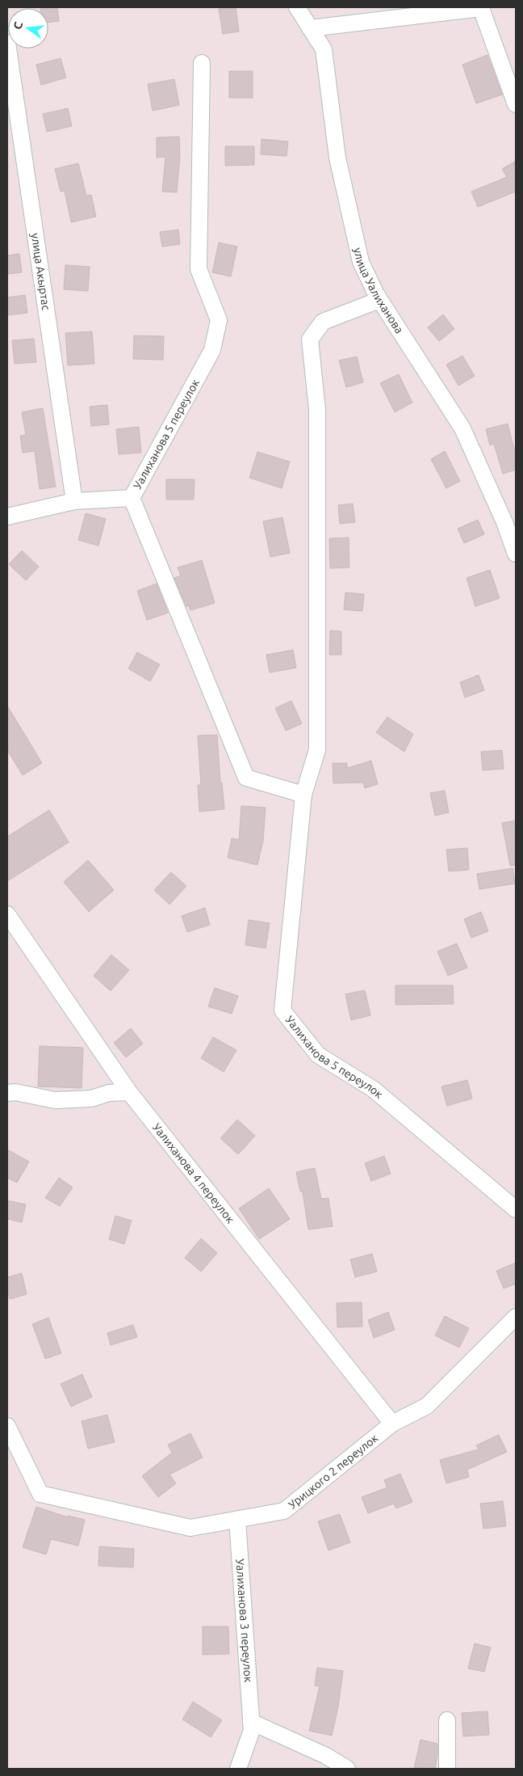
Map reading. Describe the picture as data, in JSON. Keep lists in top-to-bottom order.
{
  "streets": {
    "street": [
      "улица Акыртас",
      "улица Уалиханова",
      "Уалиханова 5 переулок",
      "Уалиханова 4 переулок",
      "Урицкого 2 переулок",
      "Уалиханова 3 переулок"
    ]
  },
  "crossings": [
    ["улица Уалиханова", "Уалиханова 5 переулок"],
    ["Уалиханова 4 переулок", "Урицкого 2 переулок"],
    ["Урицкого 2 переулок", "Уалиханова 3 переулок"]
  ],
  "north": "left"
}
